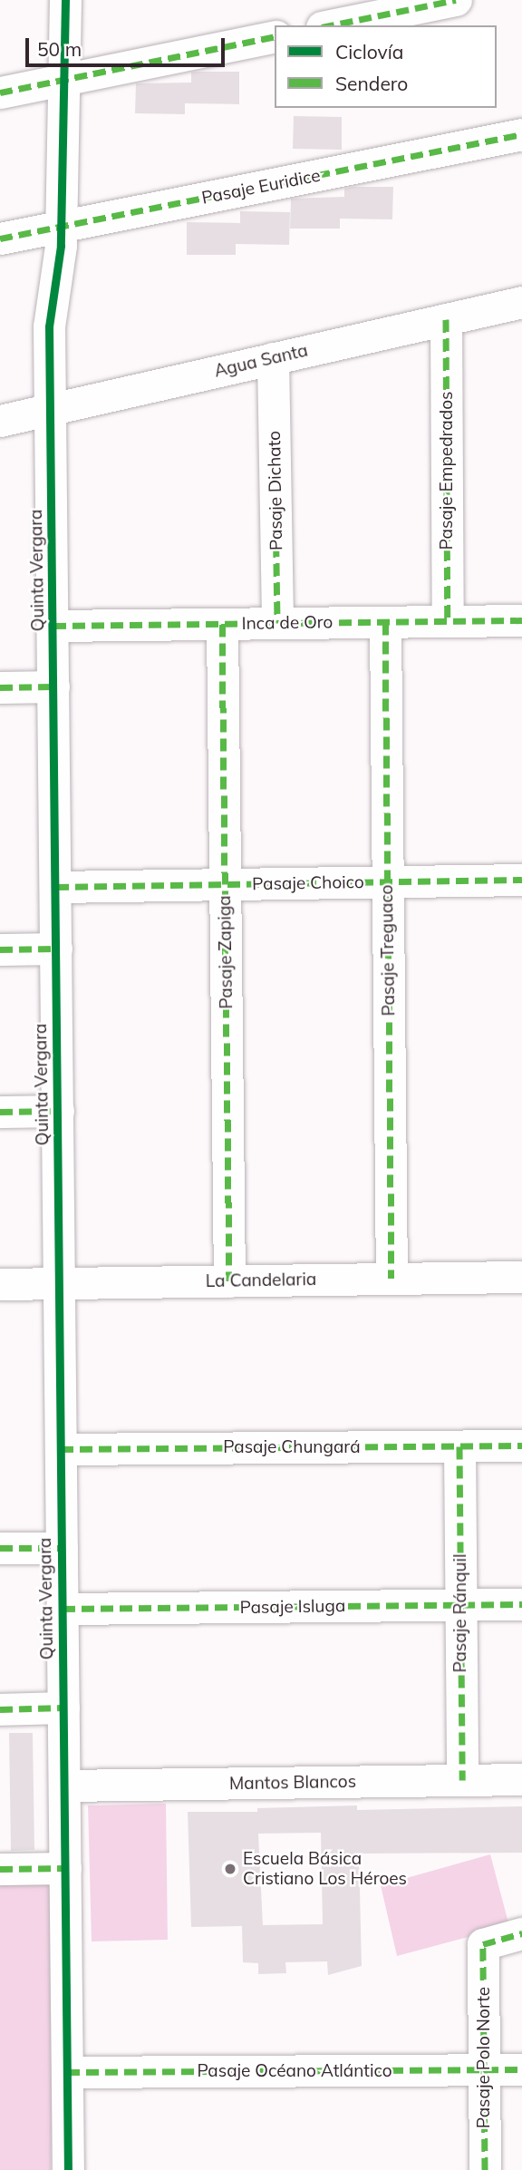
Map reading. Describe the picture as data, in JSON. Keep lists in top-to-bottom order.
{
  "streets": {
    "street": [
      "Pasaje Euridice",
      "Agua Santa",
      "Pasaje Empedrados",
      "Pasaje Dichato",
      "Quinta Vergara",
      "Inca de Oro",
      "Pasaje Choico",
      "Pasaje Treguaco",
      "Pasaje Zapiga",
      "La Candelaria",
      "Pasaje Chungará",
      "Pasaje Isluga",
      "Pasaje Ránquil",
      "Mantos Blancos",
      "Pasaje Polo Norte",
      "Pasaje Océano Atlántico"
    ]
  },
  "crossings": [
    ["Pasaje Euridice", "Quinta Vergara"],
    ["Agua Santa", "Pasaje Empedrados"],
    ["Agua Santa", "Pasaje Dichato"],
    ["Agua Santa", "Quinta Vergara"],
    ["Pasaje Empedrados", "Inca de Oro"],
    ["Pasaje Dichato", "Inca de Oro"],
    ["Quinta Vergara", "Inca de Oro"],
    ["Quinta Vergara", "Pasaje Choico"],
    ["Quinta Vergara", "La Candelaria"],
    ["Quinta Vergara", "Pasaje Chungará"],
    ["Quinta Vergara", "Pasaje Isluga"],
    ["Quinta Vergara", "Mantos Blancos"],
    ["Quinta Vergara", "Pasaje Océano Atlántico"],
    ["Inca de Oro", "Pasaje Treguaco"],
    ["Inca de Oro", "Pasaje Zapiga"],
    ["Pasaje Choico", "Pasaje Treguaco"],
    ["Pasaje Choico", "Pasaje Zapiga"],
    ["Pasaje Treguaco", "La Candelaria"],
    ["Pasaje Zapiga", "La Candelaria"],
    ["Pasaje Chungará", "Pasaje Ránquil"],
    ["Pasaje Isluga", "Pasaje Ránquil"],
    ["Pasaje Ránquil", "Mantos Blancos"],
    ["Pasaje Polo Norte", "Pasaje Océano Atlántico"]
  ],
  "places": ["Escuela Básica Cristiano Los Héroes"],
  "legend": ["Ciclovía", "Sendero"],
  "scale_bar": "50 m"
}
